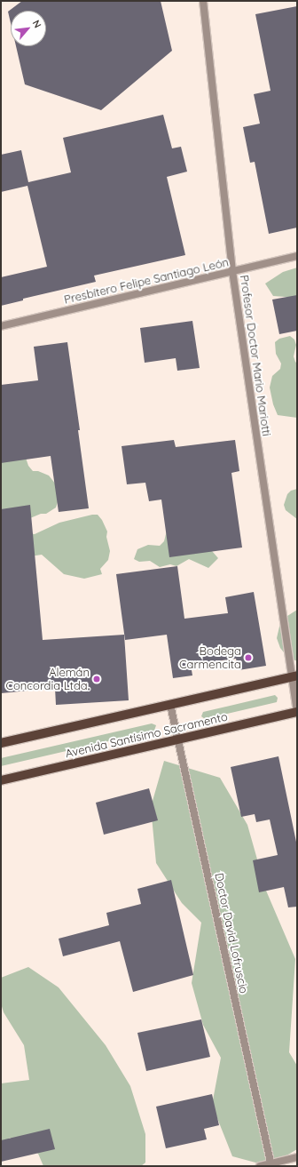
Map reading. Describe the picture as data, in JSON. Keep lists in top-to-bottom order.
{
  "streets": {
    "main road": ["Avenida Santísimo Sacramento"],
    "street": ["Presbítero Felipe Santiago León", "Profesor Doctor Mario Mariotti", "Doctor David Lofruscio"]
  },
  "crossings": [
    ["Presbítero Felipe Santiago León", "Profesor Doctor Mario Mariotti"],
    ["Profesor Doctor Mario Mariotti", "Avenida Santísimo Sacramento"],
    ["Avenida Santísimo Sacramento", "Doctor David Lofruscio"]
  ],
  "places": ["Bodega Carmencita", "Alemán Concordia Ltda."],
  "north": "top right"
}
